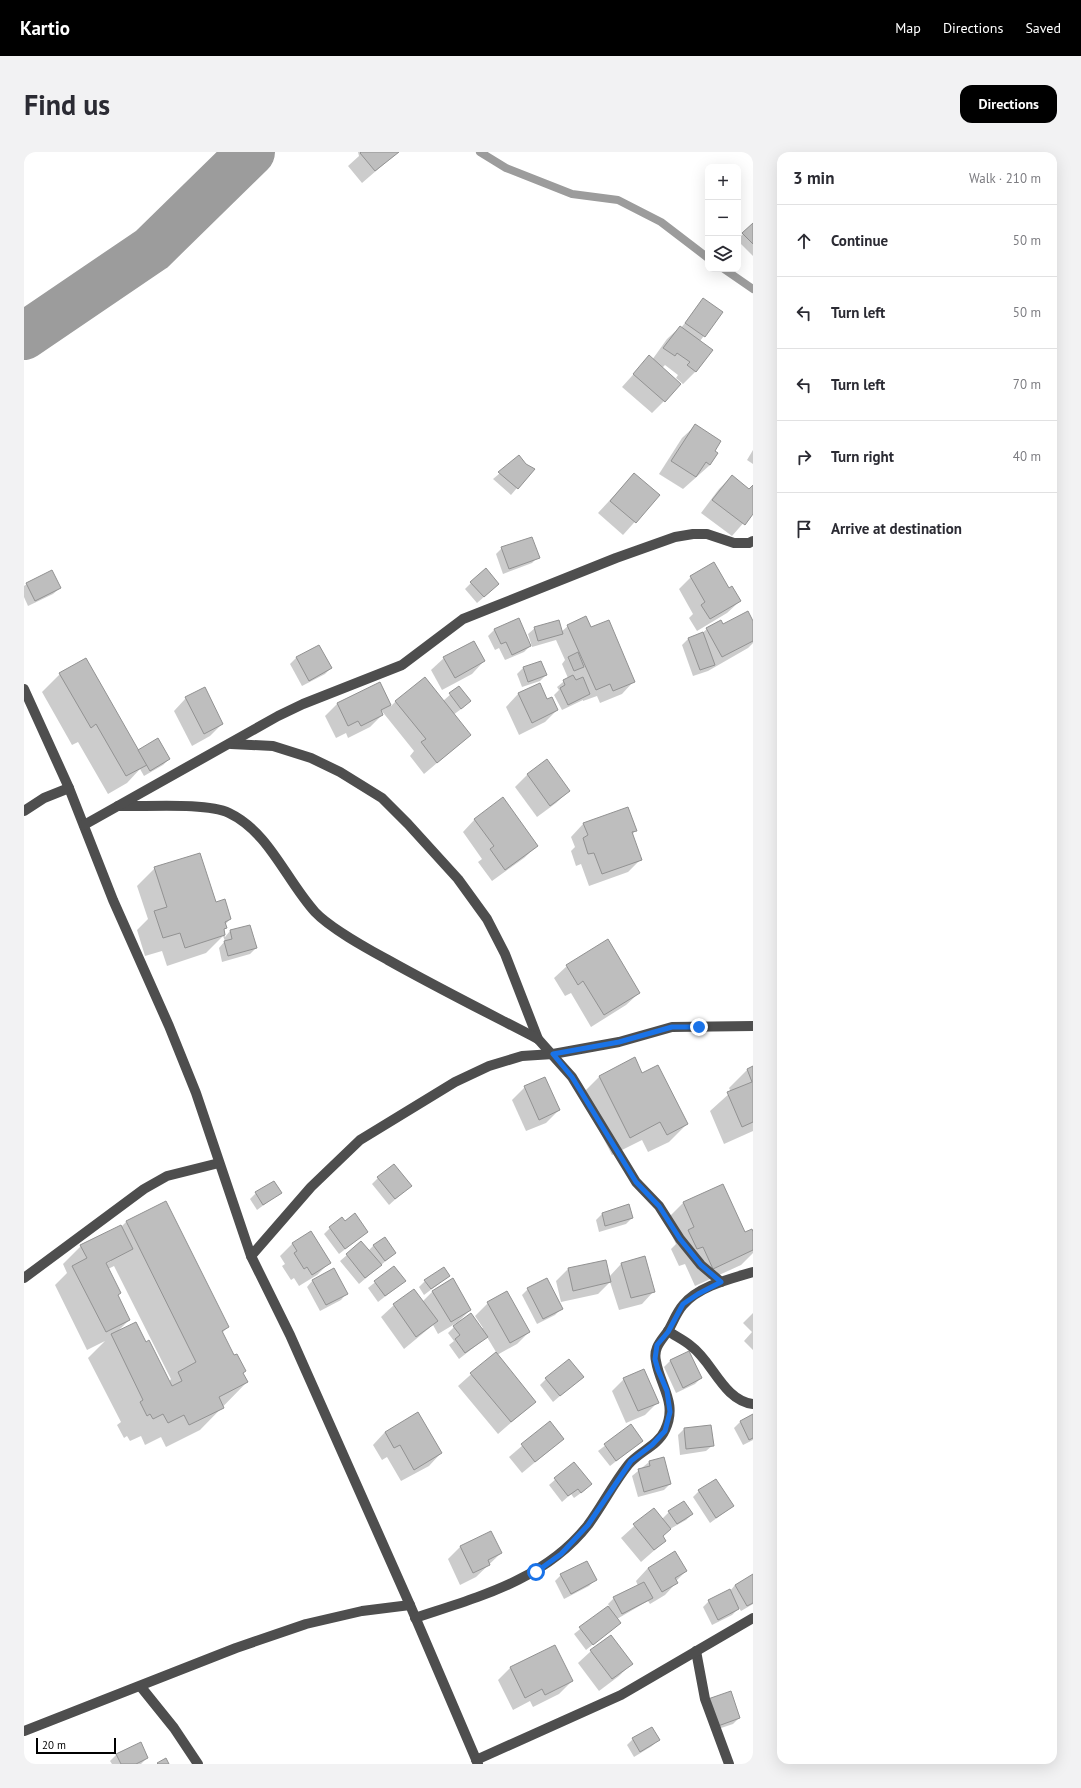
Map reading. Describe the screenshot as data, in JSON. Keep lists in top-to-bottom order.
{
  "scale_bar": "20 m",
  "page": {
    "header": "Kartio",
    "nav": ["Map", "Directions", "Saved"],
    "buttons": "Directions",
    "title": "Find us",
    "heading": ["3 min", "Walk · 210 m"],
    "map_buttons": ["+", "−"],
    "list": [
      ["Continue", "50 m"],
      ["Turn left", "50 m"],
      ["Turn left", "70 m"],
      ["Turn right", "40 m"],
      "Arrive at destination"
    ],
    "scale": "20 m"
  }
}
